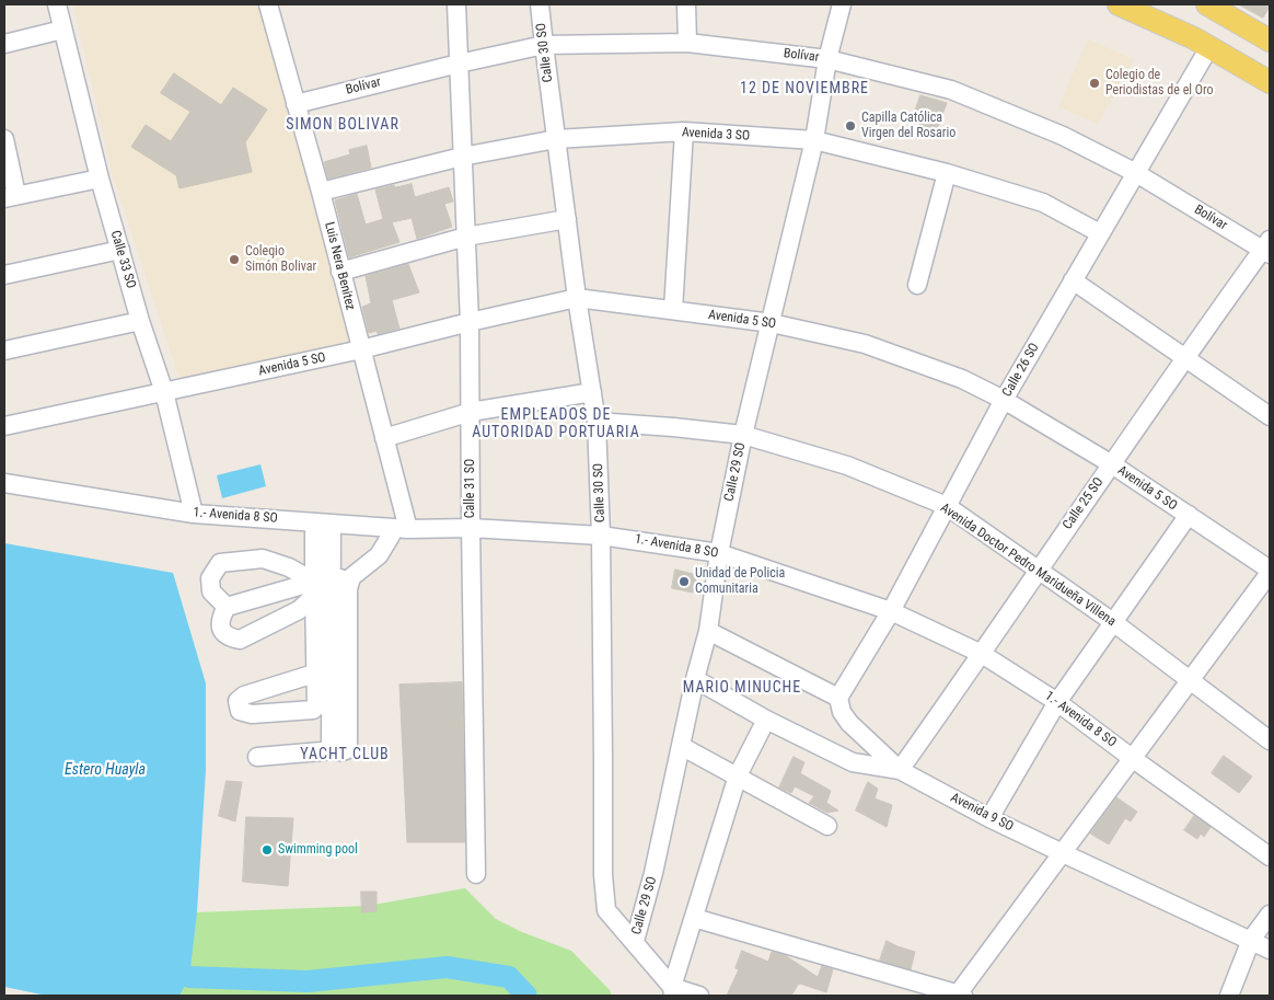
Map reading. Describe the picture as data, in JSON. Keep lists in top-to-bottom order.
{
  "streets": {
    "street": [
      "Calle 30 SO",
      "Bolívar",
      "Avenida 3 SO",
      "Calle 33 SO",
      "Luis Nera Benitez",
      "Avenida 5 SO",
      "Calle 26 SO",
      "Calle 29 SO",
      "Calle 31 SO",
      "Calle 25 SO",
      "1.- Avenida 8 SO",
      "Avenida Doctor Pedro Maridueña Villena",
      "Avenida 9 SO"
    ]
  },
  "crossings": [
    ["Calle 30 SO", "Bolívar"],
    ["Calle 30 SO", "Avenida 3 SO"],
    ["Calle 30 SO", "Avenida 5 SO"],
    ["Calle 30 SO", "Calle 29 SO"],
    ["Calle 30 SO", "1.- Avenida 8 SO"],
    ["Calle 30 SO", "Avenida Doctor Pedro Maridueña Villena"],
    ["Bolívar", "Luis Nera Benitez"],
    ["Bolívar", "Calle 26 SO"],
    ["Bolívar", "Calle 29 SO"],
    ["Bolívar", "Calle 31 SO"],
    ["Bolívar", "Calle 25 SO"],
    ["Avenida 3 SO", "Luis Nera Benitez"],
    ["Avenida 3 SO", "Calle 26 SO"],
    ["Avenida 3 SO", "Calle 29 SO"],
    ["Avenida 3 SO", "Calle 31 SO"],
    ["Calle 33 SO", "Avenida 5 SO"],
    ["Calle 33 SO", "1.- Avenida 8 SO"],
    ["Luis Nera Benitez", "Avenida 5 SO"],
    ["Luis Nera Benitez", "1.- Avenida 8 SO"],
    ["Avenida 5 SO", "Calle 26 SO"],
    ["Avenida 5 SO", "Calle 29 SO"],
    ["Avenida 5 SO", "Calle 31 SO"],
    ["Avenida 5 SO", "Calle 25 SO"],
    ["Calle 26 SO", "1.- Avenida 8 SO"],
    ["Calle 26 SO", "Avenida Doctor Pedro Maridueña Villena"],
    ["Calle 29 SO", "1.- Avenida 8 SO"],
    ["Calle 29 SO", "Avenida Doctor Pedro Maridueña Villena"],
    ["Calle 29 SO", "Avenida 9 SO"],
    ["Calle 31 SO", "1.- Avenida 8 SO"],
    ["Calle 25 SO", "1.- Avenida 8 SO"],
    ["Calle 25 SO", "Avenida Doctor Pedro Maridueña Villena"],
    ["Calle 25 SO", "Avenida 9 SO"]
  ],
  "districts": [
    "12 DE NOVIEMBRE",
    "SIMON BOLIVAR",
    "EMPLEADOS DE AUTORIDAD PORTUARIA",
    "MARIO MINUCHE",
    "YACHT CLUB"
  ],
  "water": ["Estero Huayla"],
  "places": [
    "Colegio de Periodistas de el Oro",
    "Capilla Católica Virgen del Rosario",
    "Colegio Simón Bolivar",
    "Unidad de Policia Comunitaria",
    "Swimming pool"
  ]
}
